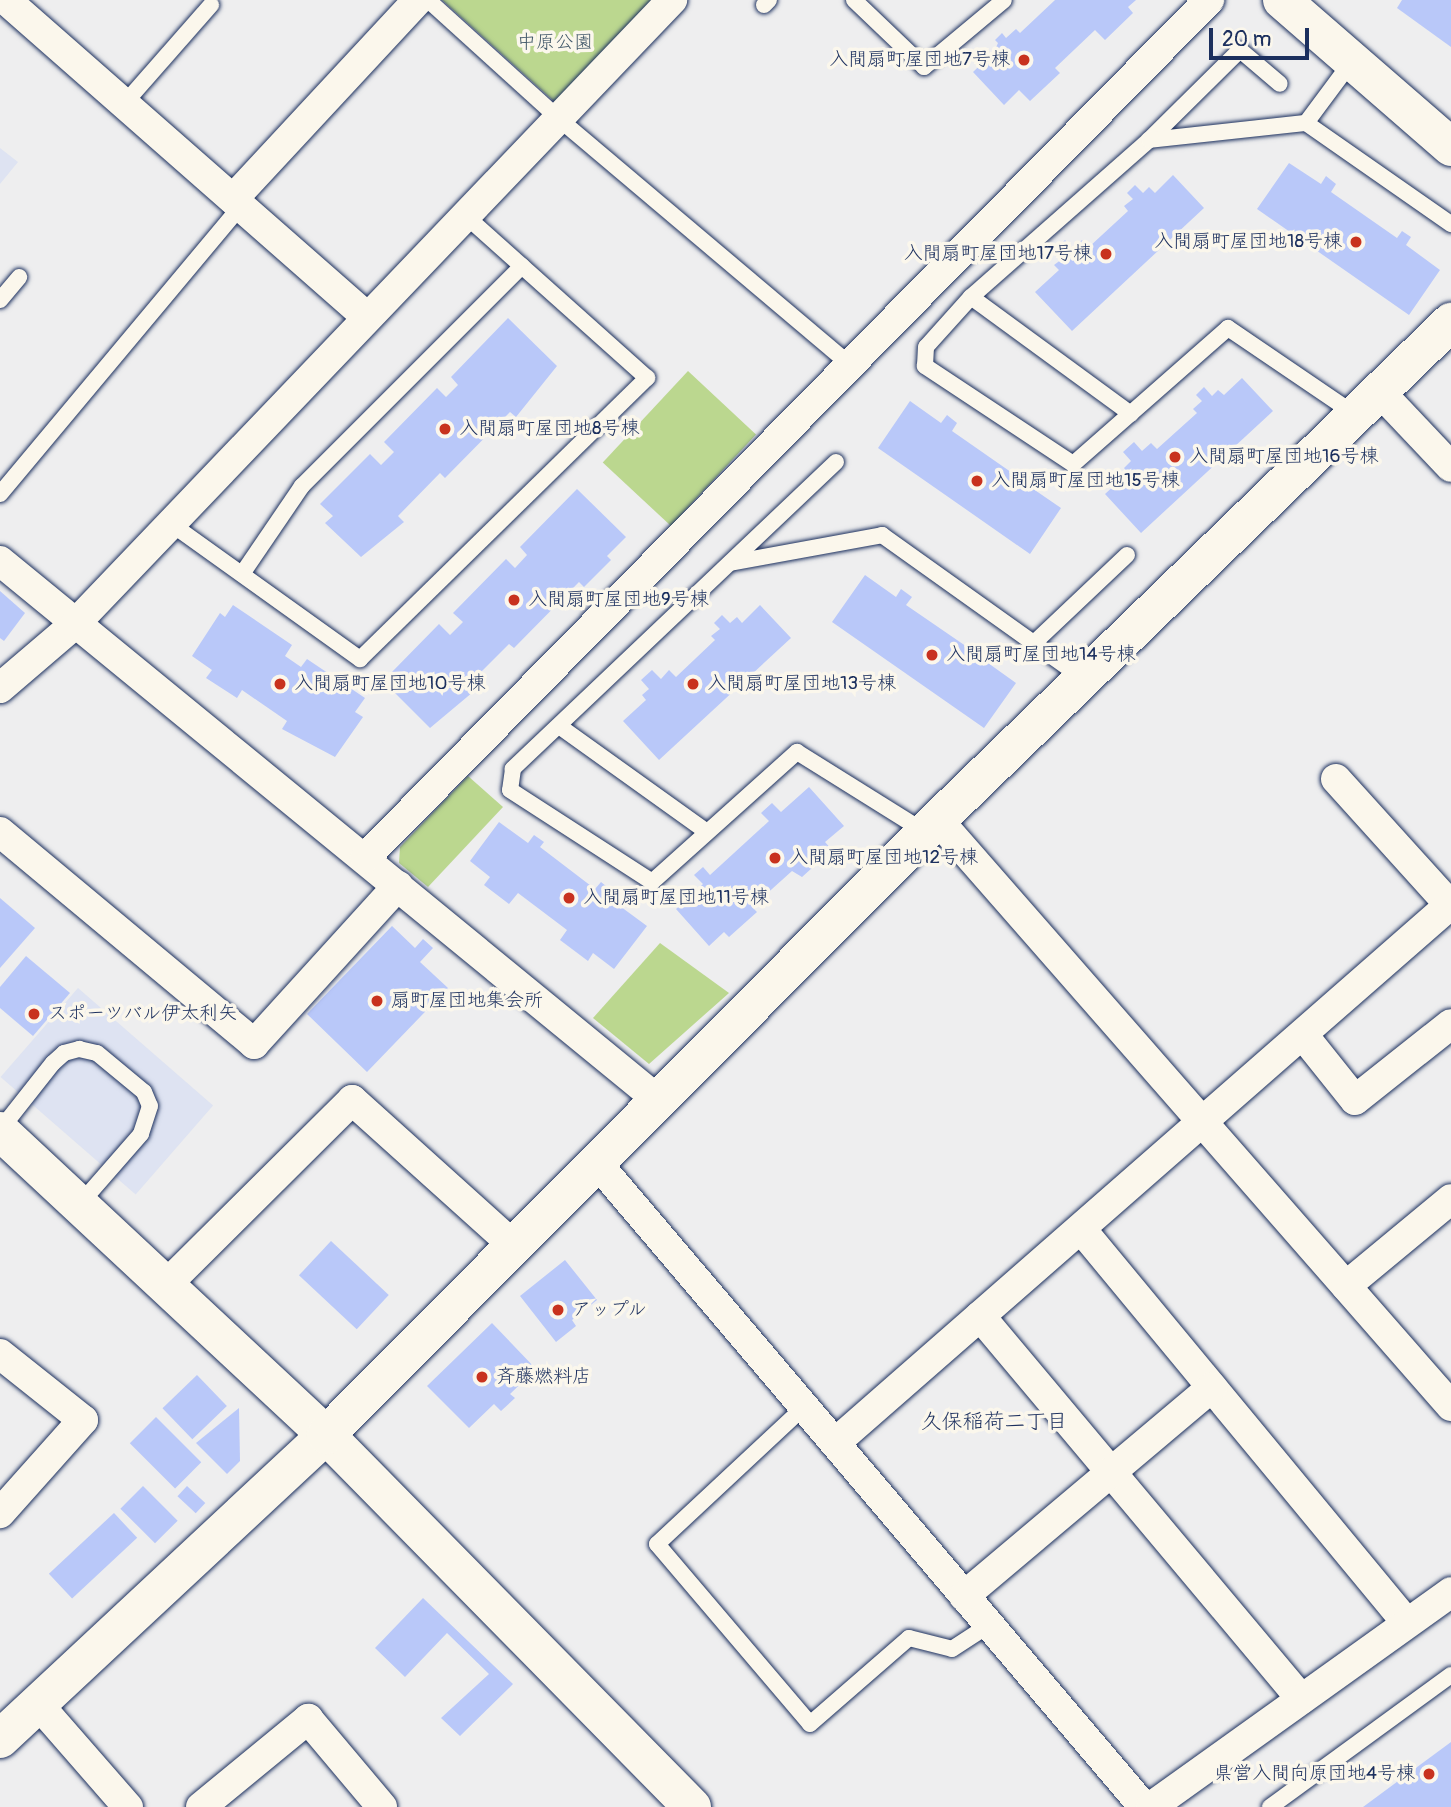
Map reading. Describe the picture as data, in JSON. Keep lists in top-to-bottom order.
{
  "districts": ["久保稲荷二丁目"],
  "parks": ["中原公園"],
  "places": [
    "入間扇町屋団地7号棟",
    "入間扇町屋団地18号棟",
    "入間扇町屋団地17号棟",
    "入間扇町屋団地8号棟",
    "入間扇町屋団地16号棟",
    "入間扇町屋団地15号棟",
    "入間扇町屋団地9号棟",
    "入間扇町屋団地14号棟",
    "入間扇町屋団地10号棟",
    "入間扇町屋団地13号棟",
    "入間扇町屋団地12号棟",
    "入間扇町屋団地11号棟",
    "扇町屋団地集会所",
    "スポーツバル伊太利矢",
    "アップル",
    "斉藤燃料店",
    "県営入間向原団地4号棟"
  ],
  "scale_bar": "20 m"
}
